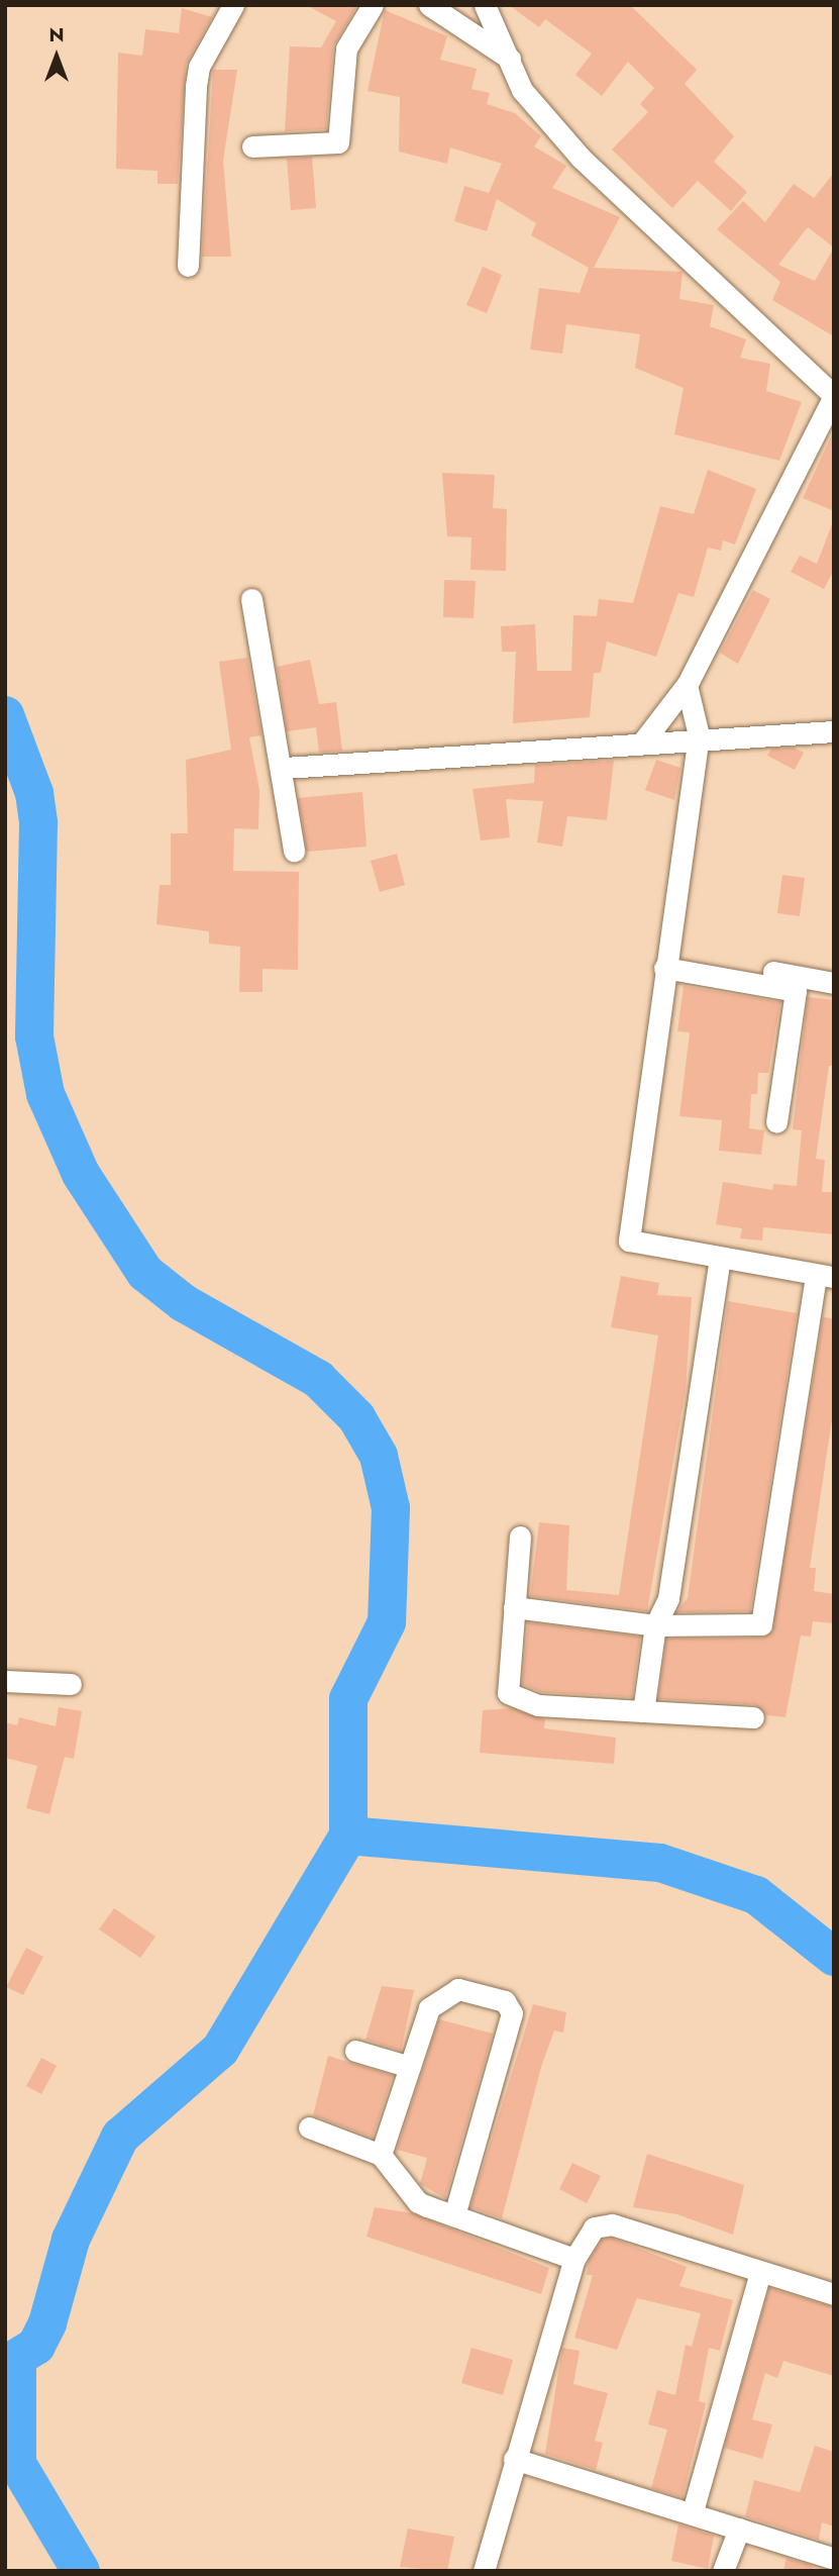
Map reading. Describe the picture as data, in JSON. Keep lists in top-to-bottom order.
{
  "north": "top"
}
